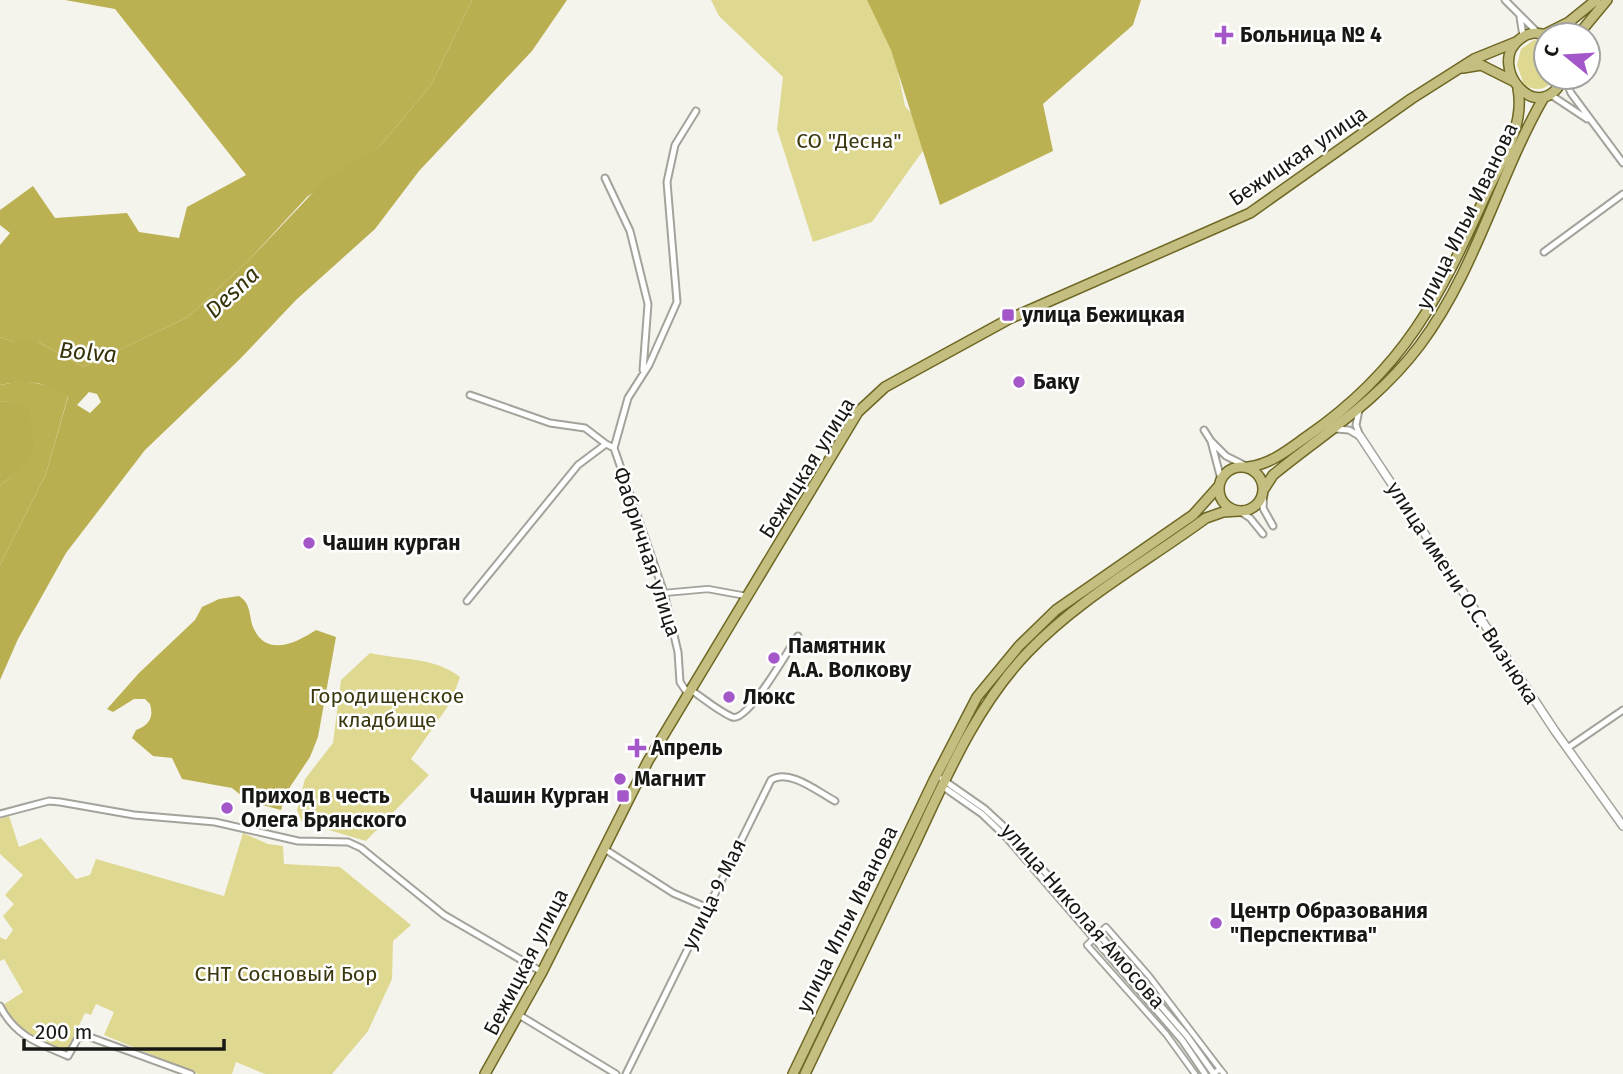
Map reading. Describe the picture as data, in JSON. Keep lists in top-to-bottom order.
{
  "streets": {
    "main road": ["Бежицкая улица", "улица Ильи Иванова"],
    "street": [
      "Фабричная улица",
      "улица имени О.С. Визнюка",
      "улица 9 Мая",
      "улица Николая Амосова"
    ]
  },
  "crossings": [
    ["Бежицкая улица", "улица Ильи Иванова"],
    ["Бежицкая улица", "Фабричная улица"],
    ["улица Ильи Иванова", "улица Николая Амосова"]
  ],
  "water": ["Desna", "Bolva"],
  "parks": ["СО \"Десна\"", "Городищенское кладбище", "СНТ Сосновый Бор"],
  "places": {
    "health": ["Больница № 4", "Апрель"],
    "transit": ["улица Бежицкая", "Чашин Курган"],
    "other": [
      "Баку",
      "Чашин курган",
      "Памятник А.А. Волкову",
      "Люкс",
      "Магнит",
      "Приход в честь Олега Брянского",
      "Центр Образования \"Перспектива\""
    ]
  },
  "scale_bar": "200 m",
  "north": "left"
}
